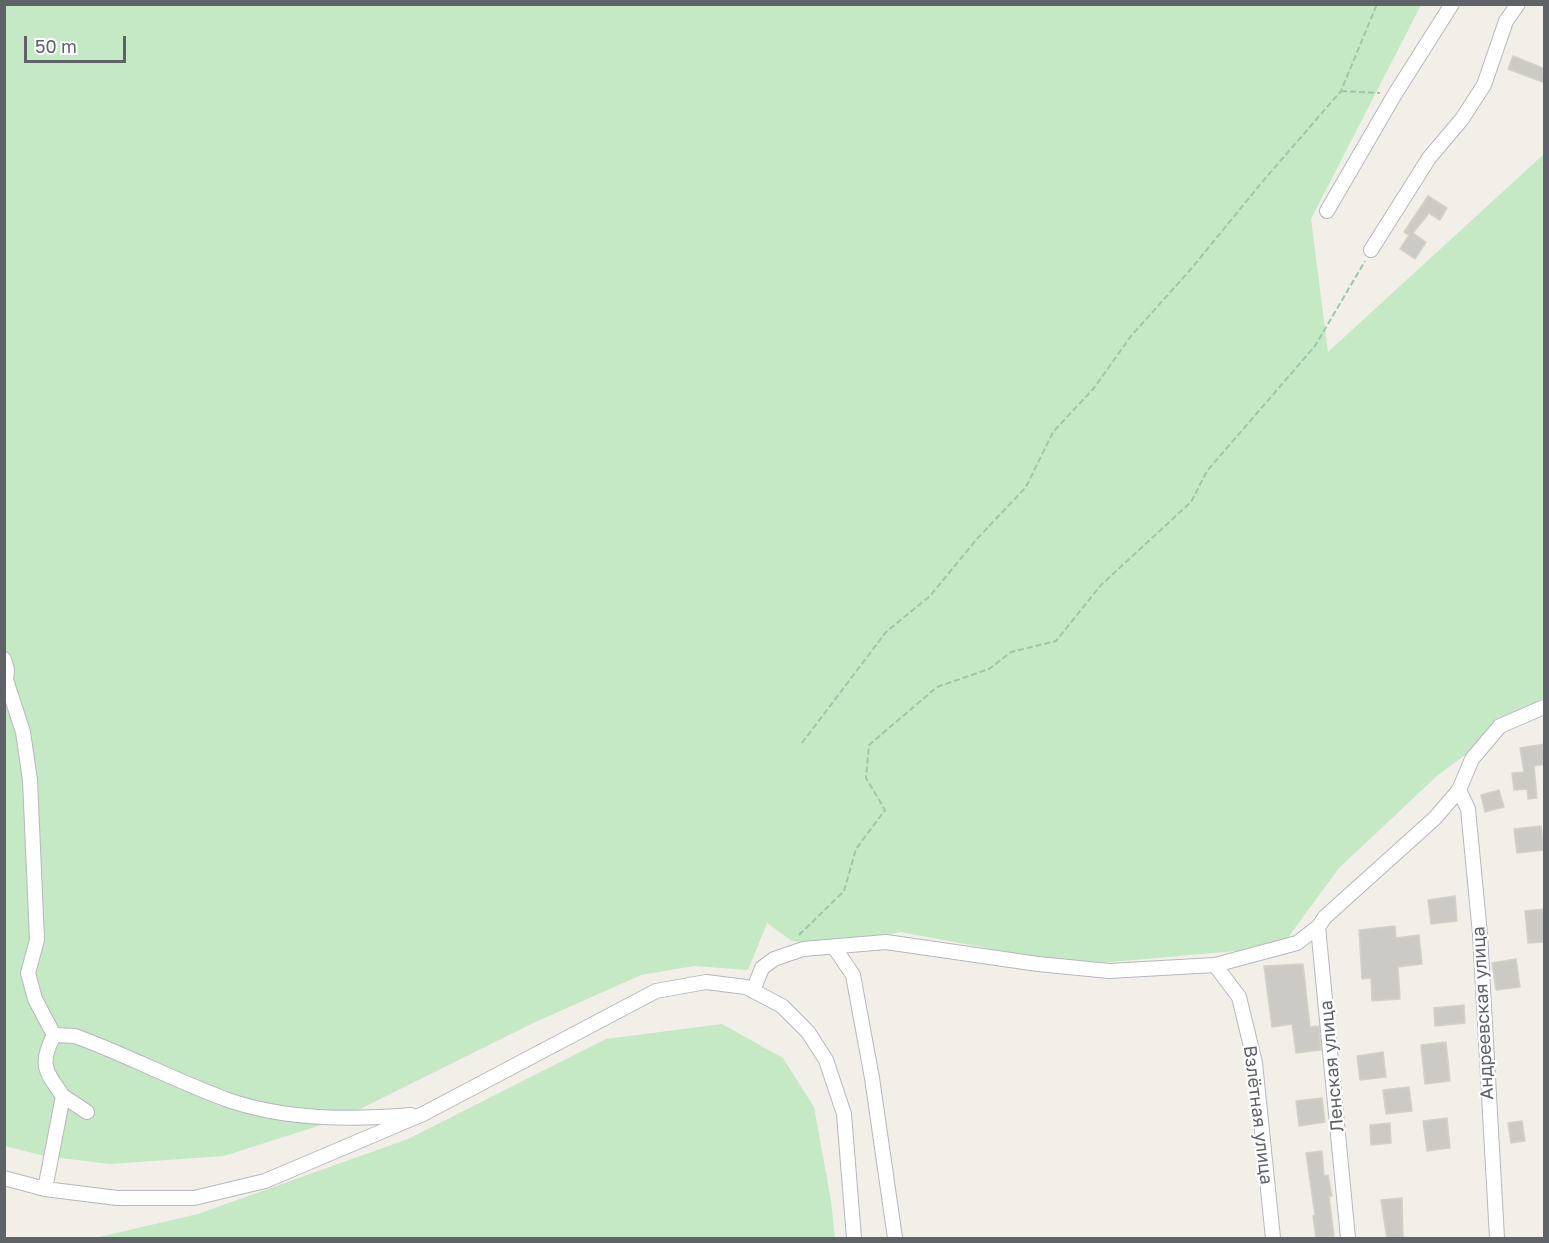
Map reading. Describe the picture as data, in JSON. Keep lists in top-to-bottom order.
{
  "streets": {
    "street": ["Андреевская улица", "Ленская улица", "Взлётная улица"]
  },
  "scale_bar": "50 m"
}
